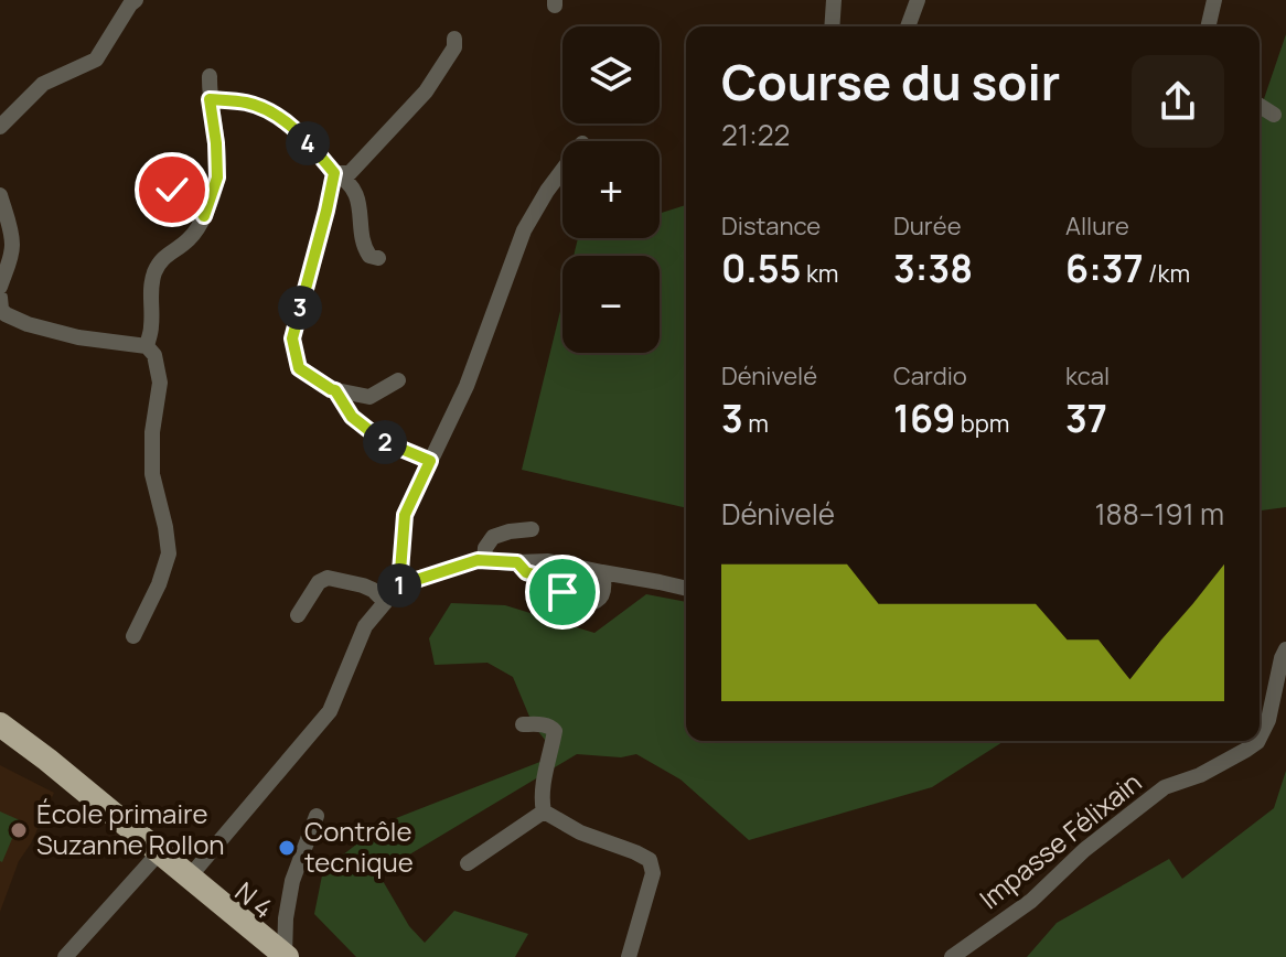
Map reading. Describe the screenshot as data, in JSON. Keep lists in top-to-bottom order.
{
  "streets": {
    "highway": ["N 4"],
    "street": ["Impasse Félixain"]
  },
  "places": ["École primaire Suzanne Rollon", "Contrôle tecnique"],
  "page": {
    "map_buttons": ["+", "−"],
    "heading": ["Course du soir", "21:22"],
    "pins": [
      "4",
      "3",
      "2",
      "1"
    ],
    "stats": [
      ["Distance", "0.55 km"],
      ["Durée", "3:38"],
      ["Allure", "6:37 /km"],
      ["Dénivelé", "3 m"],
      ["Cardio", "169 bpm"],
      ["kcal", "37"]
    ],
    "chart": ["Dénivelé", "188–191 m"]
  }
}
